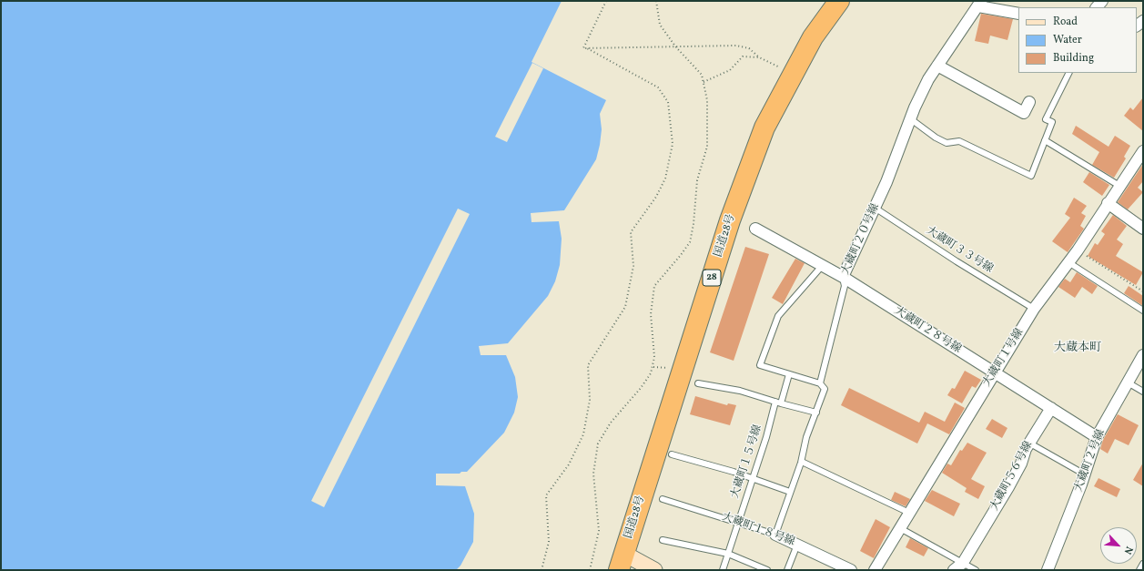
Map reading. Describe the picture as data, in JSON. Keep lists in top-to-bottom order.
{
  "streets": {
    "highway": ["国道28号", "28"],
    "street": [
      "大蔵町２０号線",
      "大蔵町２８号線",
      "大蔵町１号線",
      "大蔵町２号線",
      "大蔵町５６号線",
      "大蔵町１８号線"
    ],
    "lane": ["大蔵町３３号線", "大蔵町１５号線"]
  },
  "crossings": [
    ["大蔵町２０号線", "大蔵町３３号線"],
    ["大蔵町２０号線", "大蔵町２８号線"],
    ["大蔵町２０号線", "大蔵町１８号線"],
    ["大蔵町３３号線", "大蔵町１号線"],
    ["大蔵町２８号線", "大蔵町１号線"],
    ["大蔵町２８号線", "大蔵町２号線"],
    ["大蔵町２８号線", "大蔵町５６号線"],
    ["大蔵町１５号線", "大蔵町１８号線"]
  ],
  "districts": ["大蔵本町"],
  "legend": ["Road", "Water", "Building"],
  "north": "bottom right"
}
